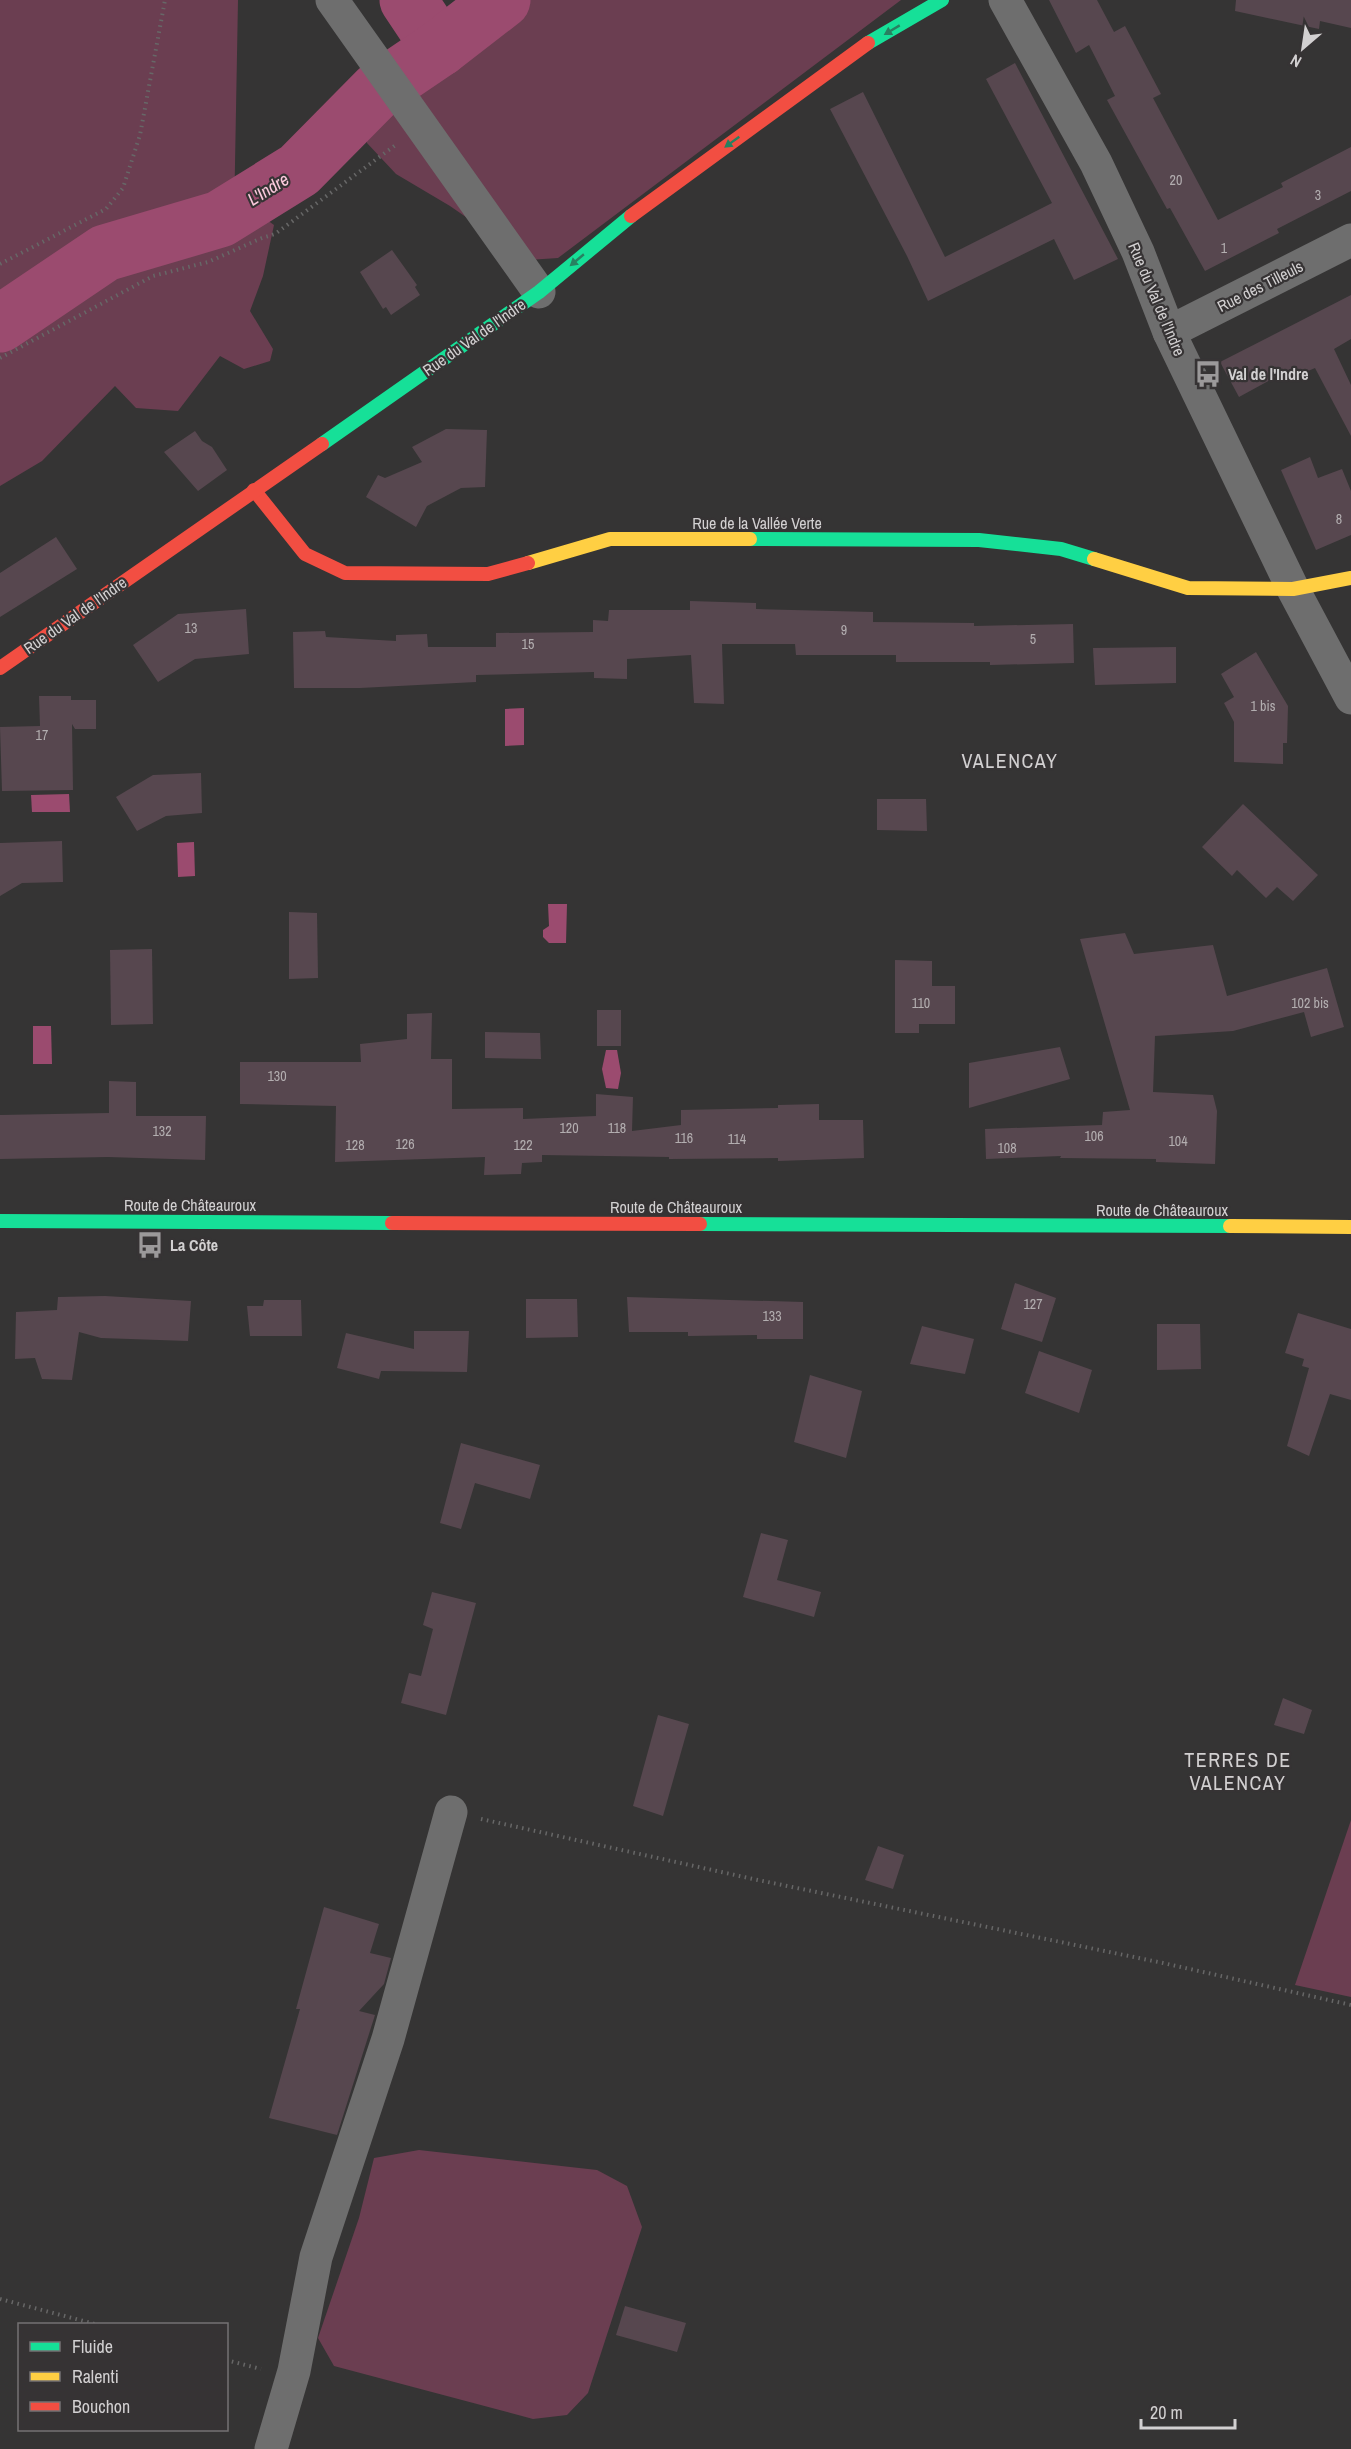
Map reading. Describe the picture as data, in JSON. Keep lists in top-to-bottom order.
{
  "streets": {
    "street": [
      "Rue des Tilleuls",
      "Rue du Val de l'Indre",
      "Rue de la Vallée Verte",
      "Route de Châteauroux"
    ]
  },
  "crossings": [
    ["Rue des Tilleuls", "Rue du Val de l'Indre"],
    ["Rue du Val de l'Indre", "Rue de la Vallée Verte"]
  ],
  "districts": ["VALENCAY", "TERRES DE VALENCAY"],
  "water": ["L'Indre"],
  "places": {
    "bus stop": ["Val de l'Indre", "La Côte"]
  },
  "house_numbers": [
    "20",
    "3",
    "1",
    "8",
    "13",
    "9",
    "5",
    "15",
    "1 bis",
    "17",
    "110",
    "102 bis",
    "130",
    "120",
    "118",
    "132",
    "106",
    "116",
    "114",
    "104",
    "126",
    "128",
    "122",
    "108",
    "127",
    "133"
  ],
  "legend": ["Fluide", "Ralenti", "Bouchon"],
  "scale_bar": "20 m",
  "north": "bottom left"
}
